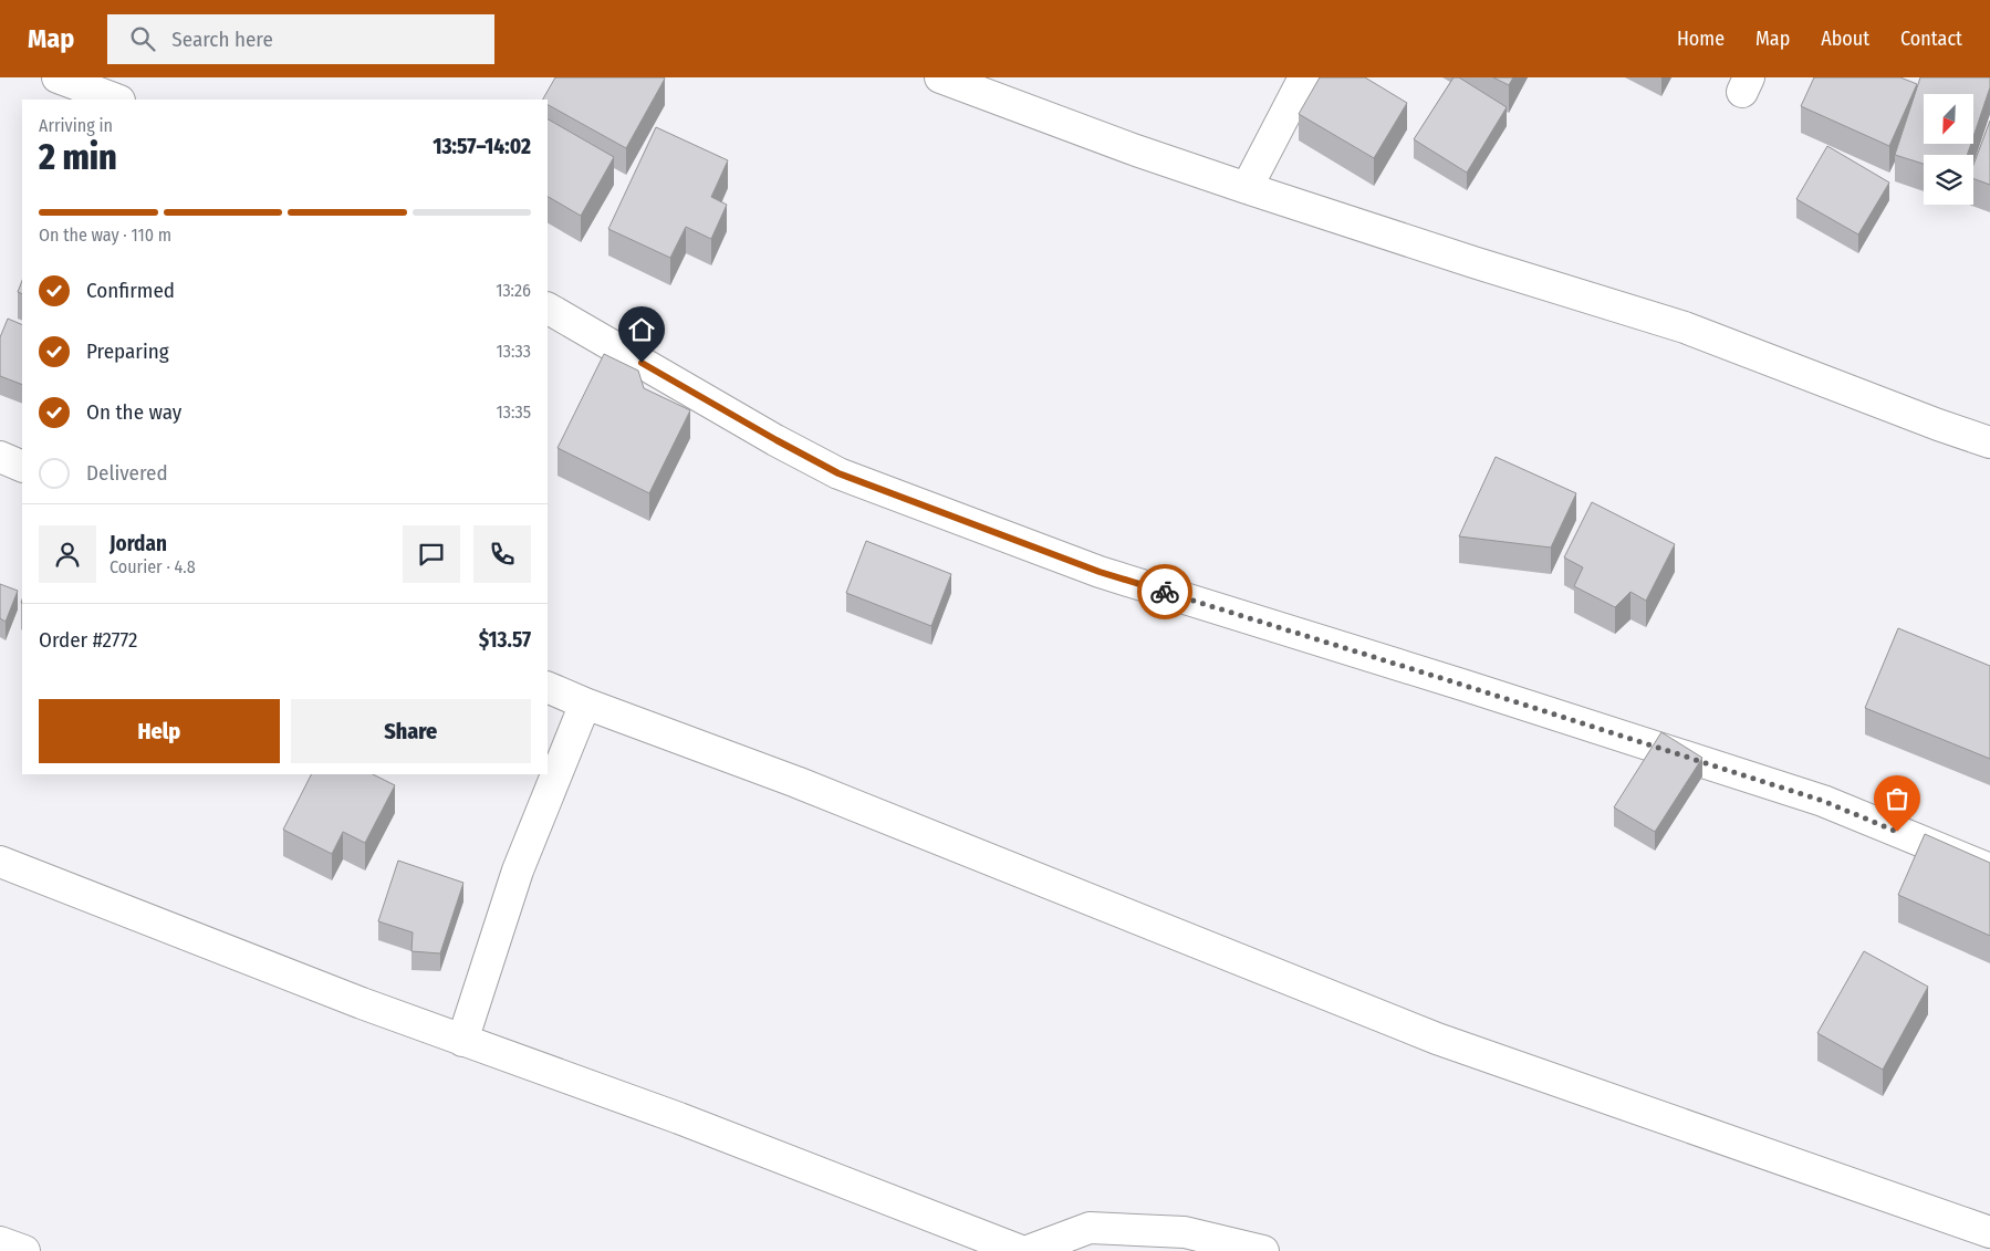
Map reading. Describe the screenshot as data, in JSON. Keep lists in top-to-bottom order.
{
  "north": "bottom left",
  "page": {
    "header": "Map",
    "search": "Search here",
    "nav": [
      "Home",
      "Map",
      "About",
      "Contact"
    ],
    "heading": ["2 min", "Arriving in", "13:57–14:02"],
    "panel": [
      "Jordan",
      "Courier · 4.8",
      "Order #2772",
      "$13.57"
    ],
    "bar": "On the way · 110 m",
    "list": [
      ["Confirmed", "13:26"],
      ["Preparing", "13:33"],
      ["On the way", "13:35"],
      "Delivered"
    ],
    "buttons": ["Help", "Share"]
  }
}
